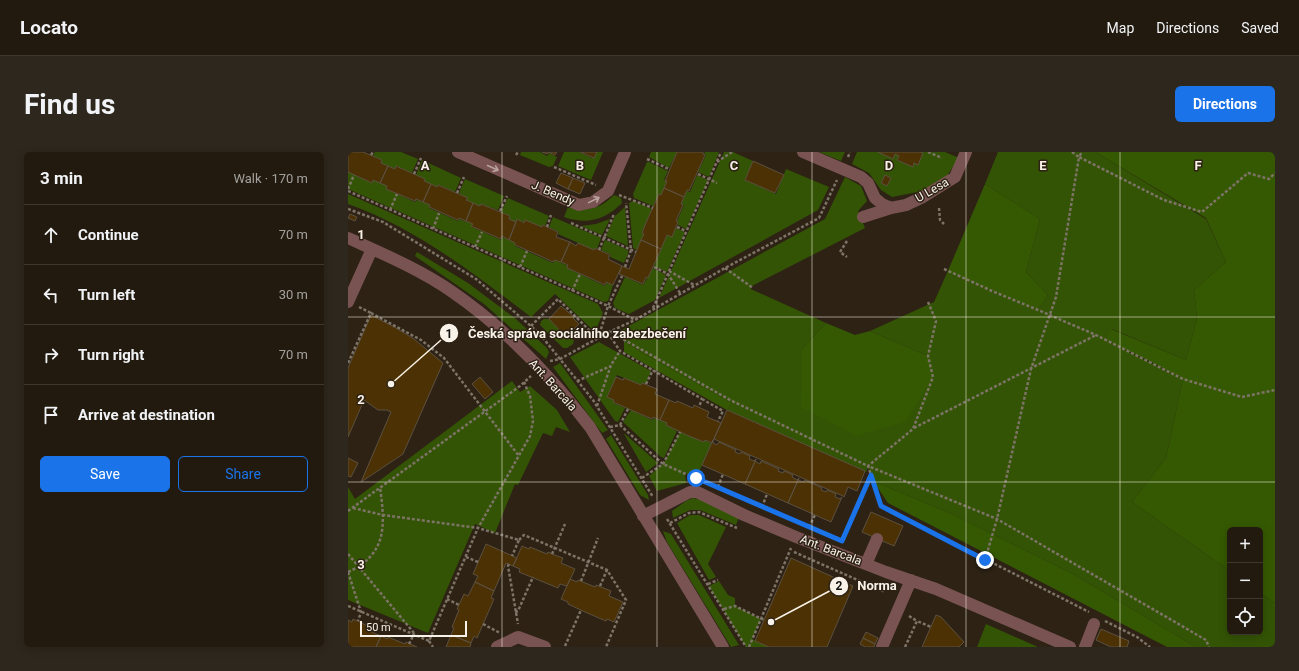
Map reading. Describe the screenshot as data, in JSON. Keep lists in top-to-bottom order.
{
  "streets": {
    "street": ["U Lesa", "J. Bendy", "Ant. Barcala"]
  },
  "one_way": ["J. Bendy"],
  "places": ["Česká správa sociálního zabezbečení", "Norma"],
  "scale_bar": "50 m",
  "page": {
    "header": "Locato",
    "nav": ["Map", "Directions", "Saved"],
    "buttons": [
      "Directions",
      ["Save", "Share"]
    ],
    "title": "Find us",
    "heading": ["3 min", "Walk · 170 m"],
    "list": [
      ["Continue", "70 m"],
      ["Turn left", "30 m"],
      ["Turn right", "70 m"],
      "Arrive at destination"
    ],
    "map_buttons": ["+", "−"],
    "scale": "50 m"
  },
  "grid": {
    "columns": [
      "A",
      "B",
      "C",
      "D",
      "E",
      "F"
    ],
    "rows": ["1", "2", "3"]
  }
}
